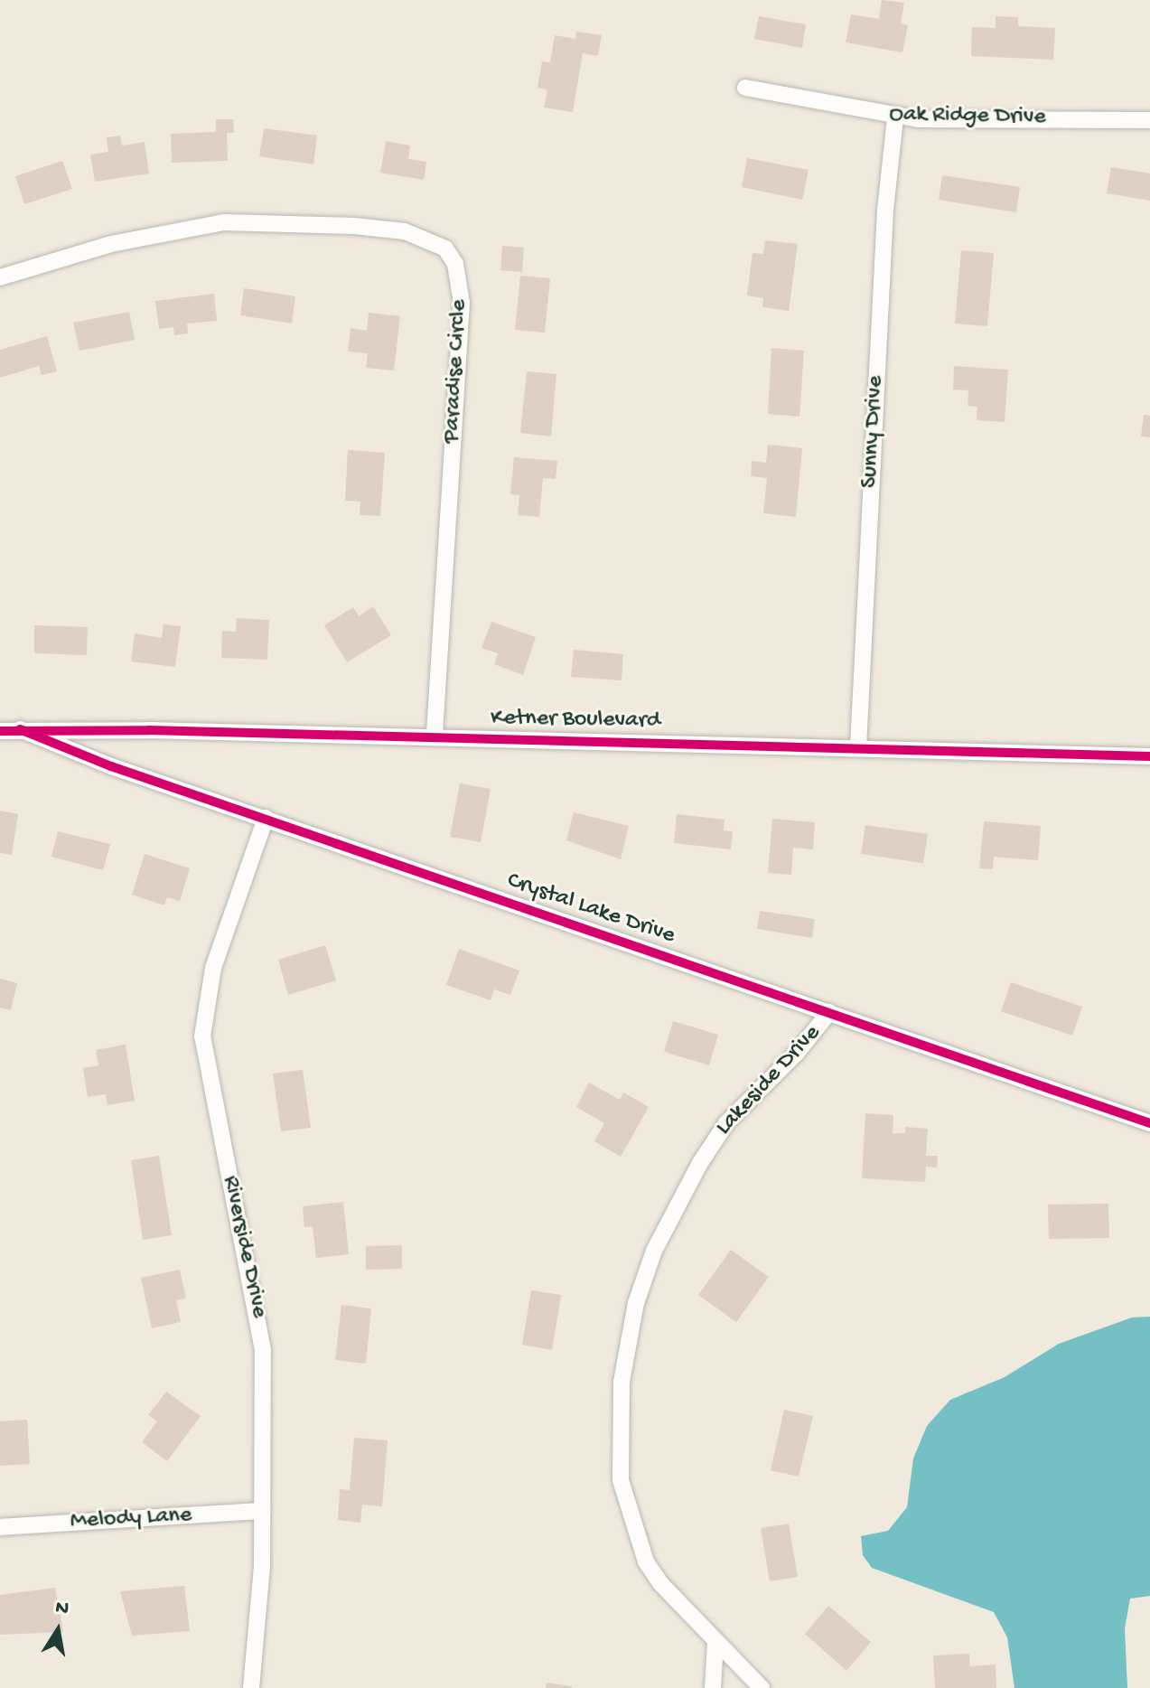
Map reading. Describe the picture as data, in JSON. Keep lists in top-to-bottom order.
{
  "streets": {
    "street": [
      "Oak Ridge Drive",
      "Paradise Circle",
      "Sunny Drive",
      "Ketner Boulevard",
      "Crystal Lake Drive",
      "Lakeside Drive",
      "Riverside Drive",
      "Melody Lane"
    ]
  },
  "crossings": [
    ["Oak Ridge Drive", "Sunny Drive"],
    ["Paradise Circle", "Ketner Boulevard"],
    ["Sunny Drive", "Ketner Boulevard"],
    ["Ketner Boulevard", "Crystal Lake Drive"],
    ["Crystal Lake Drive", "Lakeside Drive"],
    ["Crystal Lake Drive", "Riverside Drive"],
    ["Riverside Drive", "Melody Lane"]
  ],
  "north": "top"
}
